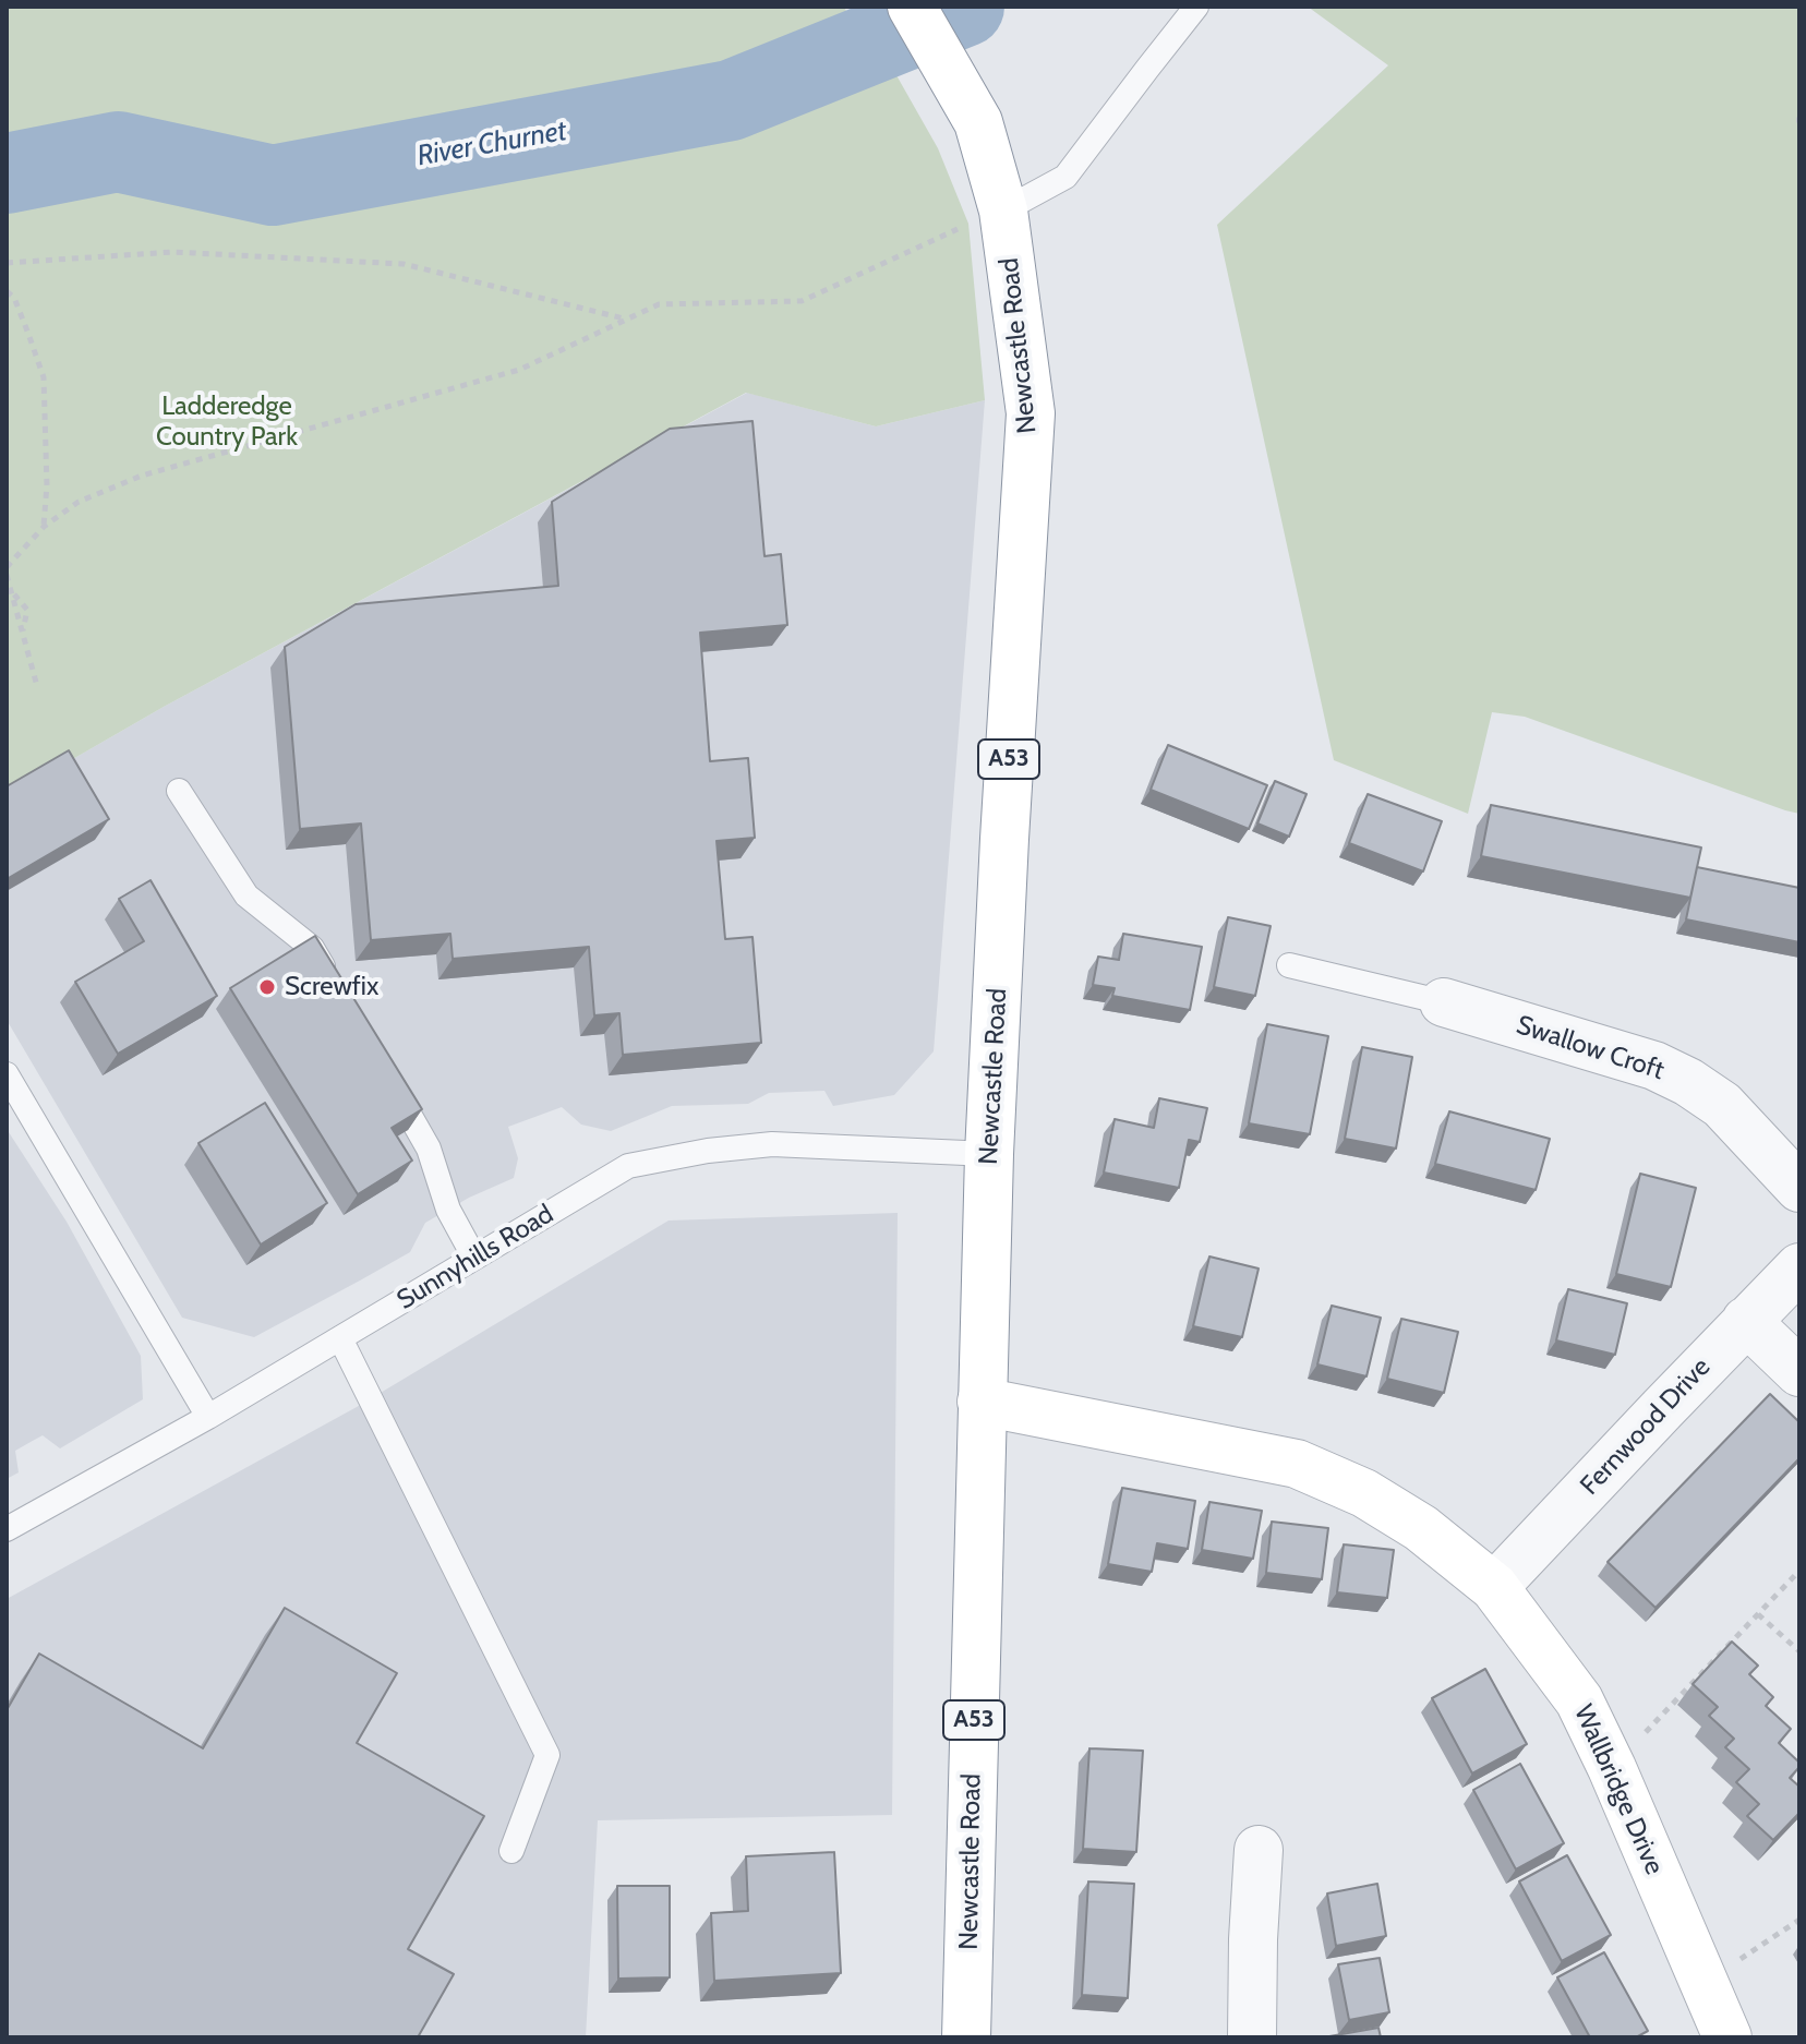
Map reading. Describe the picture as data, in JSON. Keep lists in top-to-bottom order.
{
  "streets": {
    "main road": ["Newcastle Road", "A53", "Wallbridge Drive"],
    "street": ["Swallow Croft", "Fernwood Drive"],
    "lane": ["Sunnyhills Road"]
  },
  "crossings": [
    ["Newcastle Road", "Sunnyhills Road"],
    ["Newcastle Road", "Wallbridge Drive"],
    ["Fernwood Drive", "Wallbridge Drive"]
  ],
  "water": ["River Churnet"],
  "parks": ["Ladderedge Country Park"],
  "places": ["Screwfix"]
}
